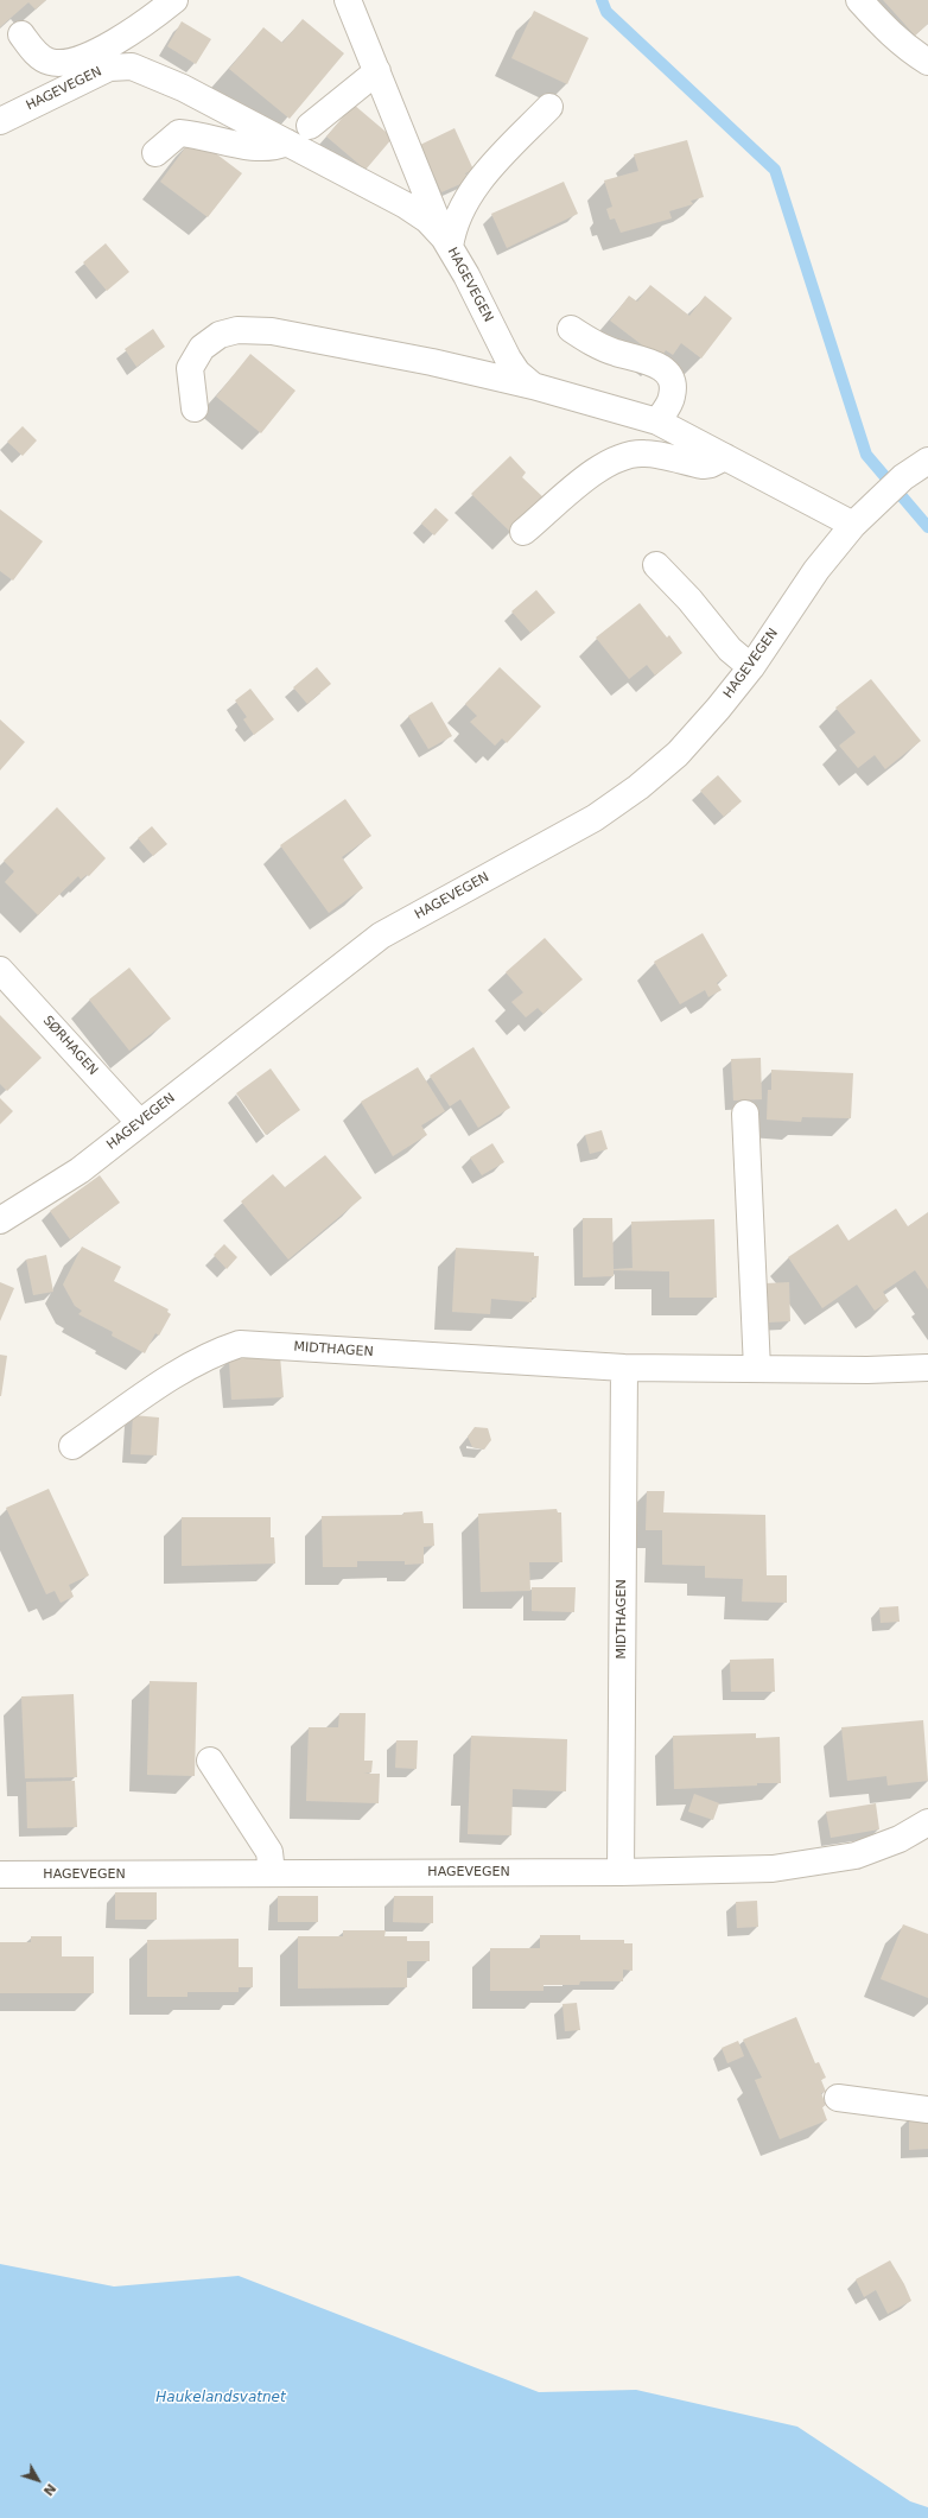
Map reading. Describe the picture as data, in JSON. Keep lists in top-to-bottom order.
{
  "streets": {
    "street": ["HAGEVEGEN", "SØRHAGEN", "MIDTHAGEN"]
  },
  "crossings": [
    ["HAGEVEGEN", "SØRHAGEN"],
    ["HAGEVEGEN", "MIDTHAGEN"]
  ],
  "water": ["Haukelandsvatnet"],
  "north": "bottom right"
}
